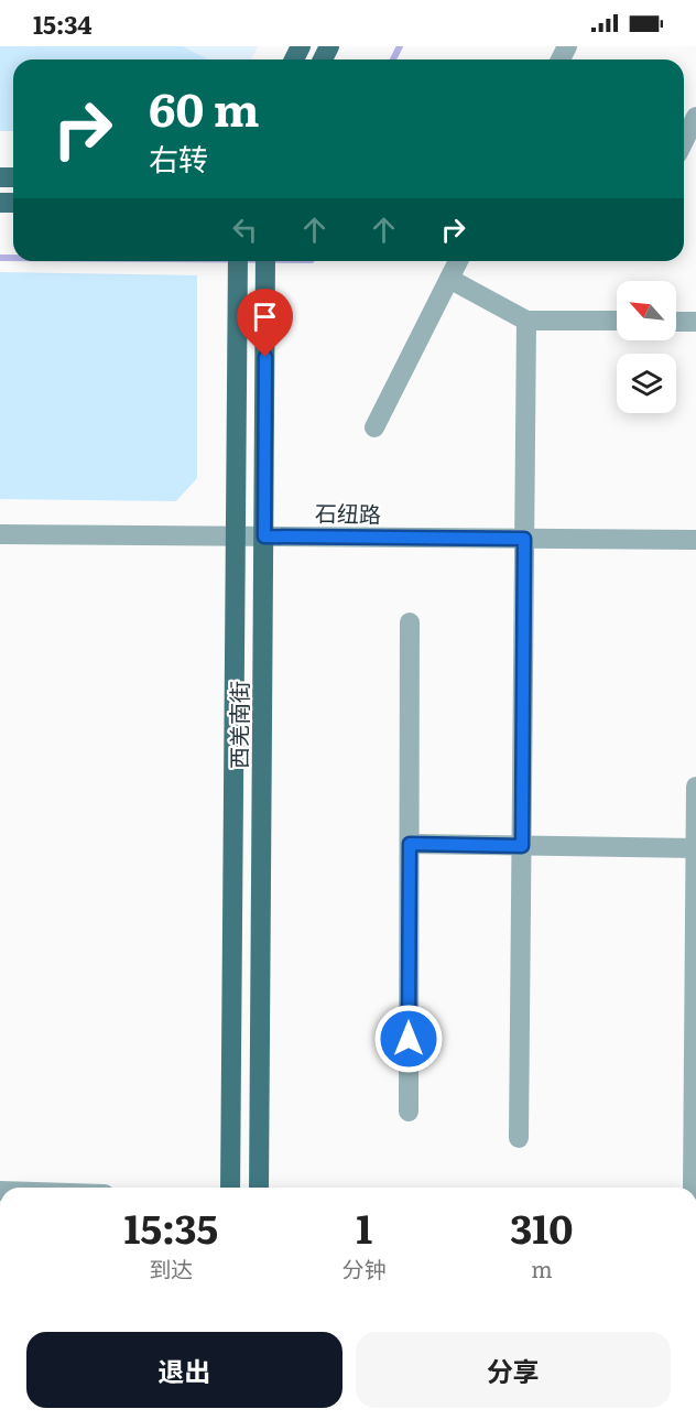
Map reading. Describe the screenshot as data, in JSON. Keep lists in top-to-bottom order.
{
  "streets": {
    "main road": ["西羌南街"],
    "street": ["石纽路"]
  },
  "crossings": [
    ["石纽路", "西羌南街"]
  ],
  "north": "top left",
  "page": {
    "status": "15:34",
    "turn": ["60 m", "右转"],
    "eta": [
      "15:35",
      "到达",
      "1",
      "分钟",
      "310",
      "m"
    ],
    "buttons": ["退出", "分享"]
  }
}
